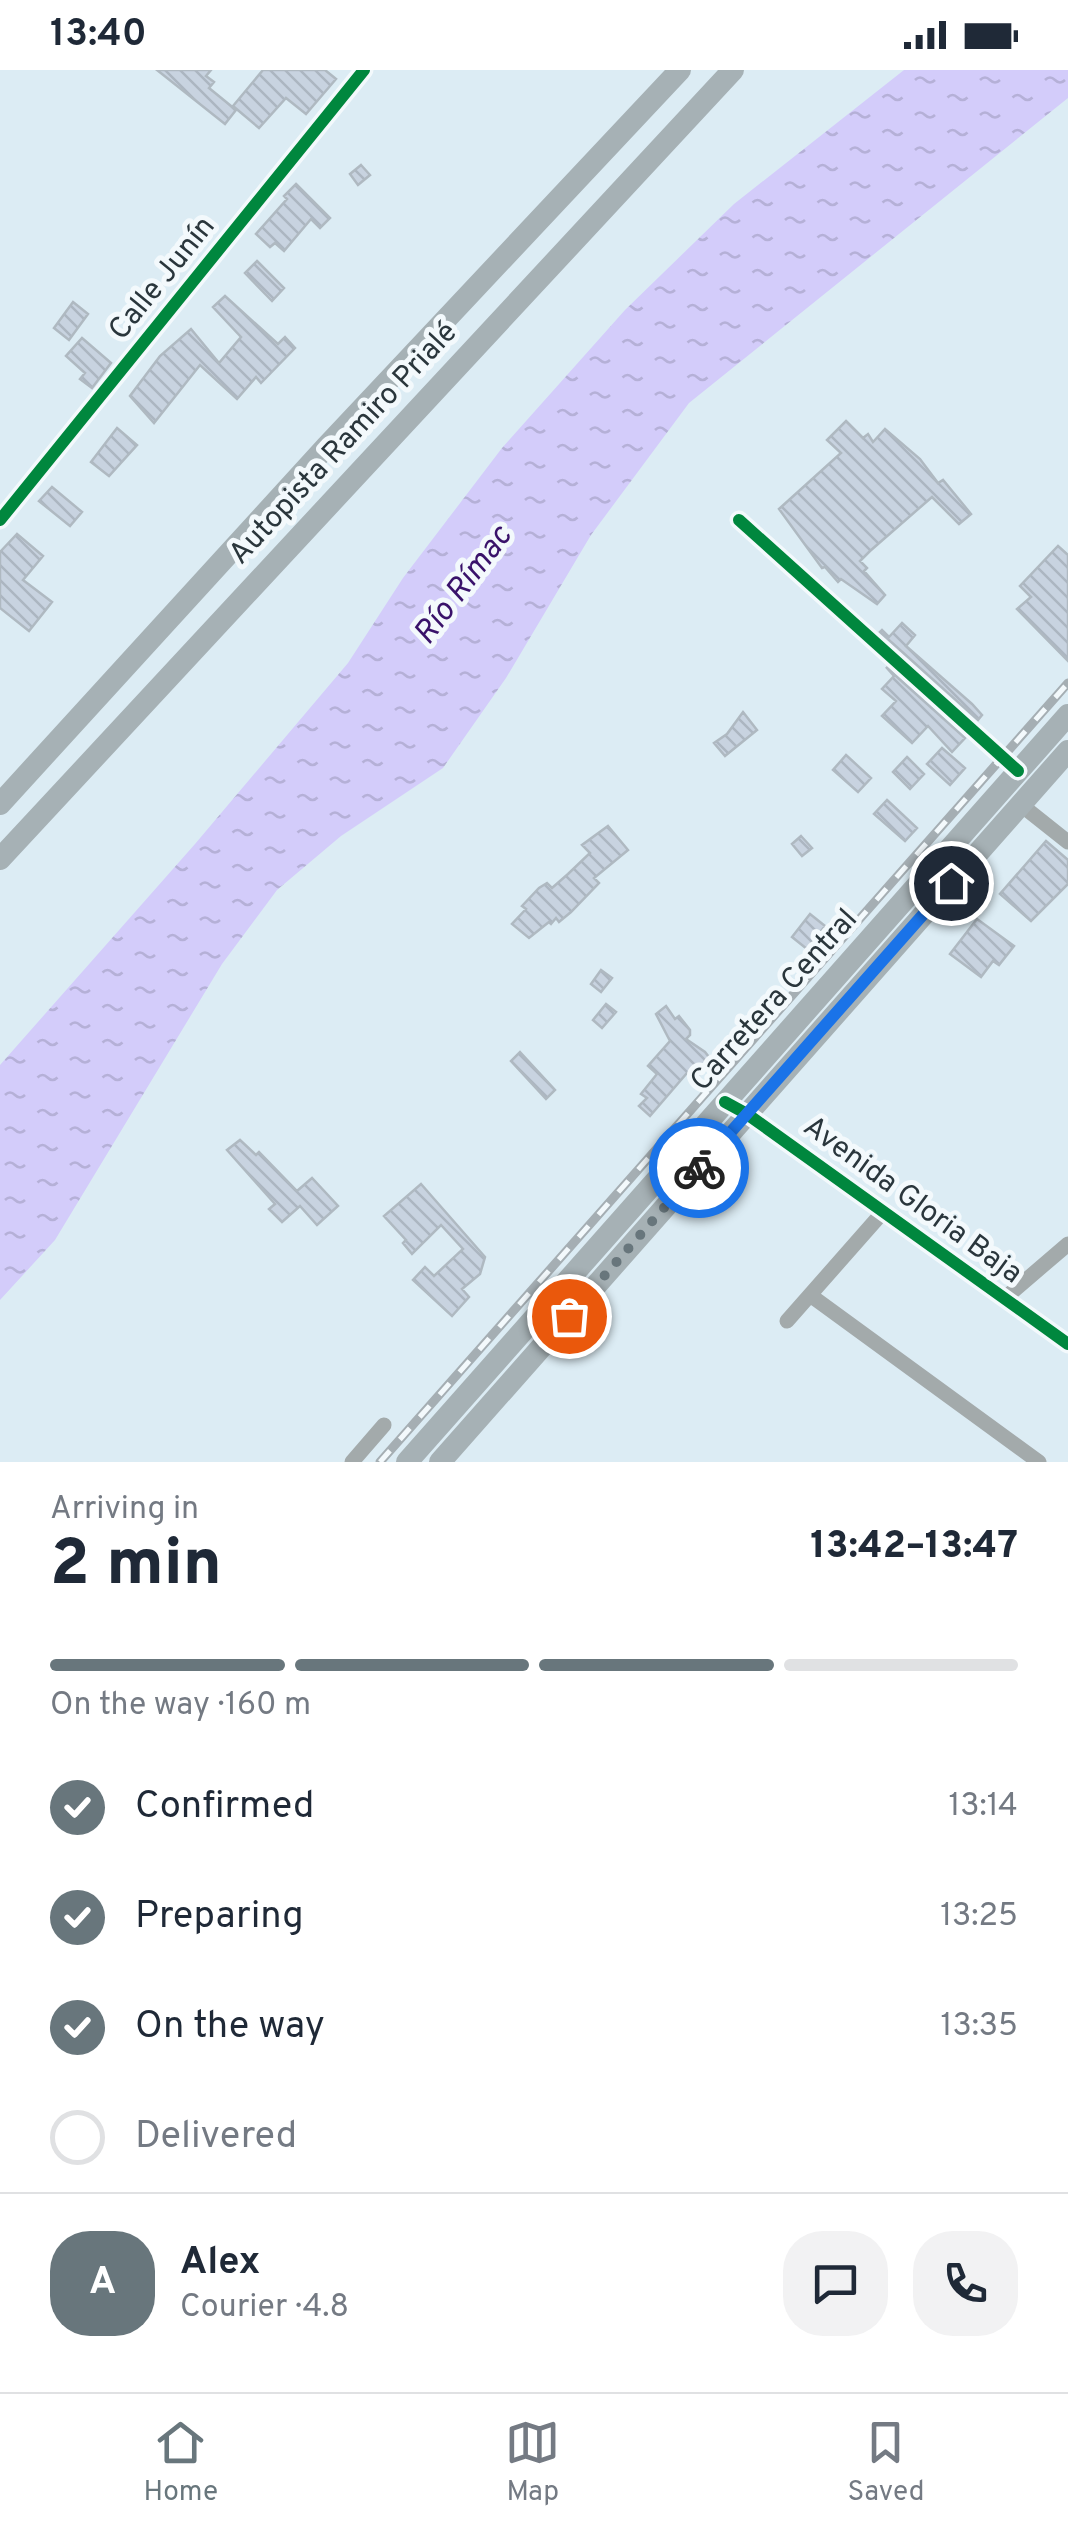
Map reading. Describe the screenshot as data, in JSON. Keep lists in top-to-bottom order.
{
  "streets": {
    "highway": ["Autopista Ramiro Prialé", "Carretera Central"],
    "street": ["Calle Junín", "Avenida Gloria Baja"]
  },
  "crossings": [
    ["Carretera Central", "Avenida Gloria Baja"]
  ],
  "water": ["Río Rímac"],
  "page": {
    "status": "13:40",
    "heading": ["2 min", "Arriving in", "13:42–13:47"],
    "panel": ["Alex", "Courier · 4.8"],
    "bar": "On the way · 160 m",
    "list": [
      ["Confirmed", "13:14"],
      ["Preparing", "13:25"],
      ["On the way", "13:35"],
      "Delivered"
    ],
    "round": "A",
    "tabs": ["Home", "Map", "Saved"]
  }
}
